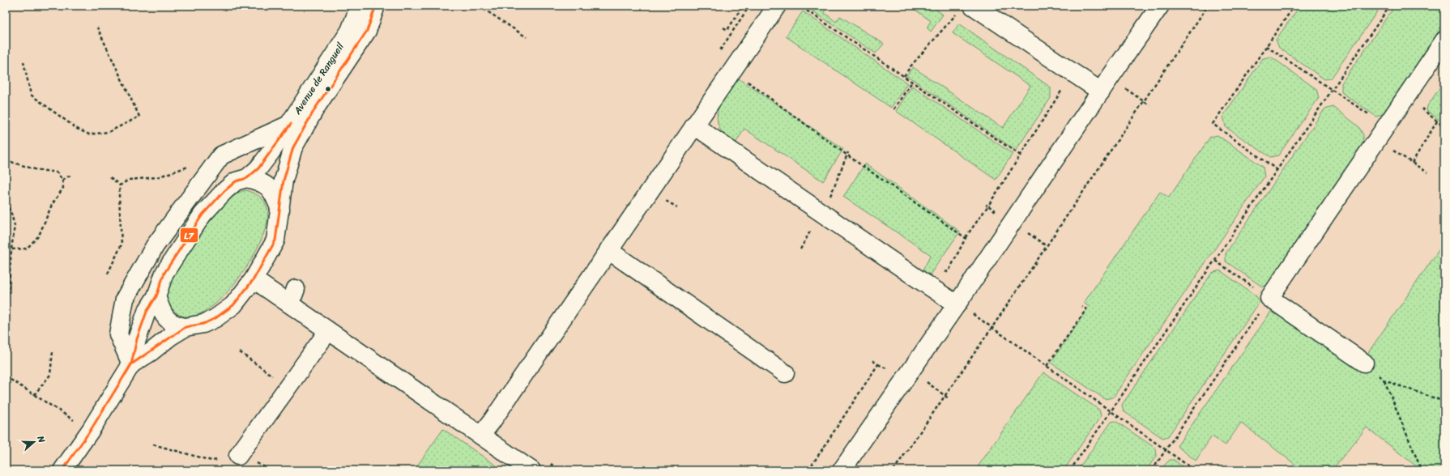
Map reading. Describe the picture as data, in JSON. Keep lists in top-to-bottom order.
{
  "streets": {
    "street": ["Avenue de Rangueil"]
  },
  "lines": ["transit line L7"],
  "north": "right"
}
